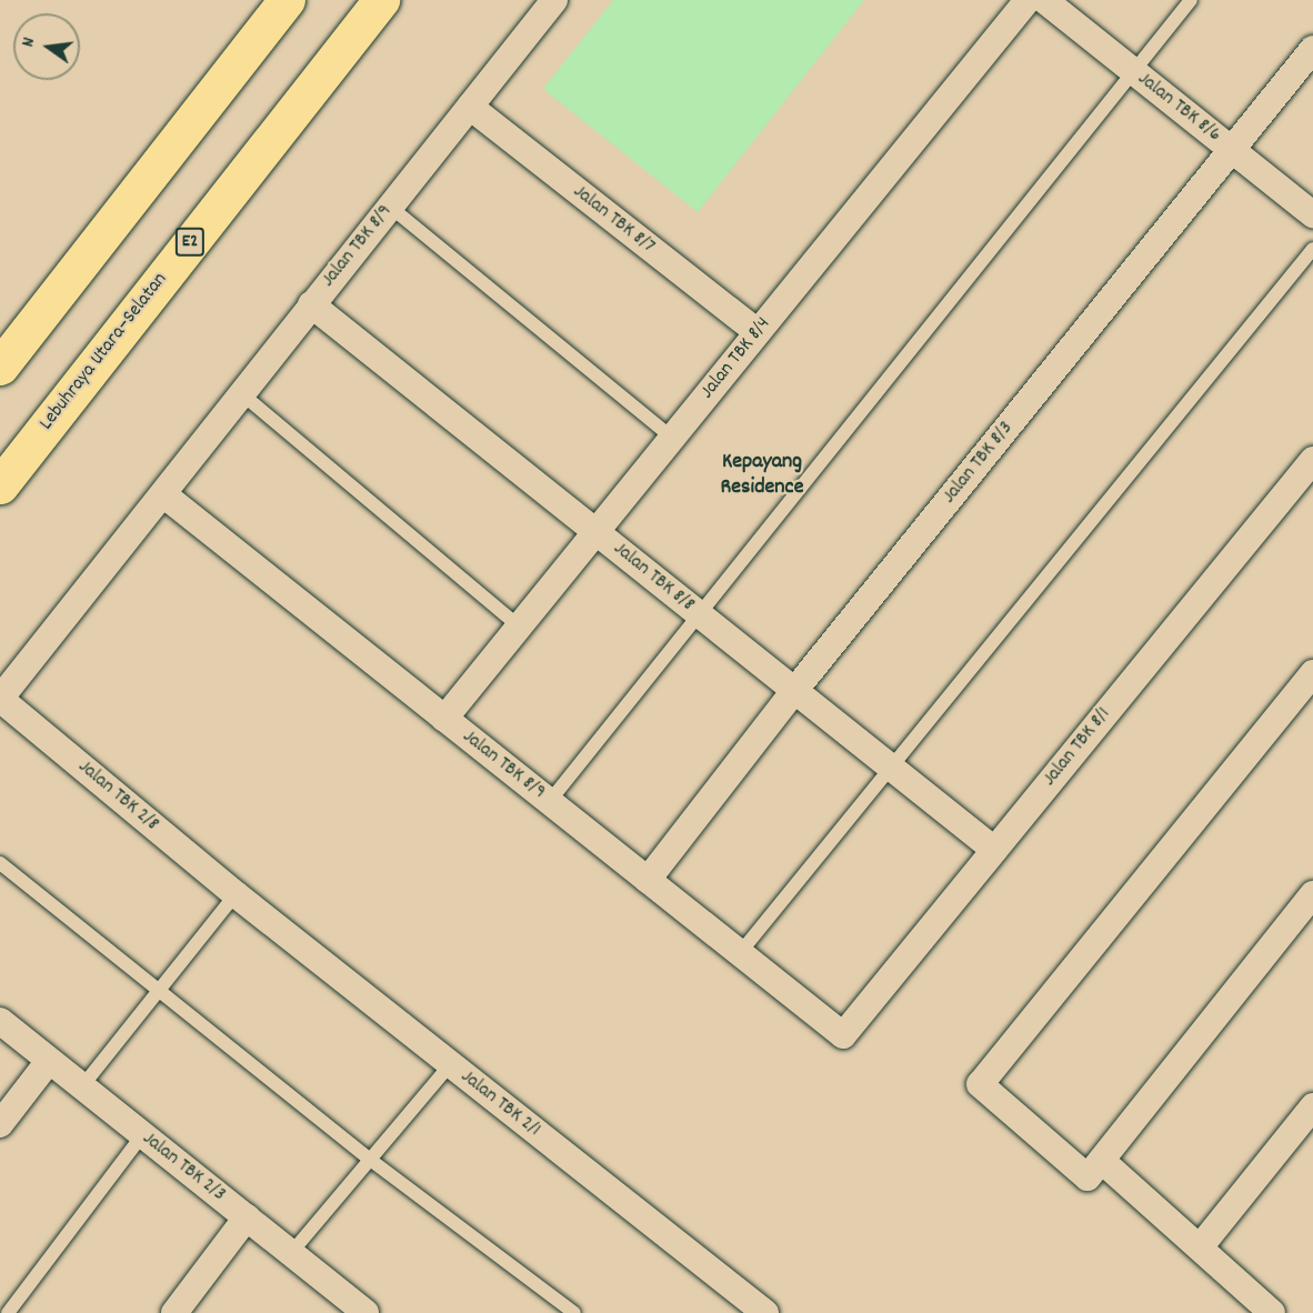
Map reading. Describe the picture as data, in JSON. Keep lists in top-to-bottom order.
{
  "streets": {
    "highway": ["E2", "Lebuhraya Utara–Selatan"],
    "street": [
      "Jalan TBK 8/6",
      "Jalan TBK 8/7",
      "Jalan TBK 8/9",
      "Jalan TBK 8/4",
      "Jalan TBK 8/3",
      "Jalan TBK 8/8",
      "Jalan TBK 8/1",
      "Jalan TBK 2/8",
      "Jalan TBK 2/1",
      "Jalan TBK 2/3"
    ]
  },
  "crossings": [
    ["Jalan TBK 8/6", "Jalan TBK 8/3"],
    ["Jalan TBK 8/7", "Jalan TBK 8/9"],
    ["Jalan TBK 8/7", "Jalan TBK 8/4"],
    ["Jalan TBK 8/9", "Jalan TBK 8/4"],
    ["Jalan TBK 8/9", "Jalan TBK 8/3"],
    ["Jalan TBK 8/9", "Jalan TBK 8/8"],
    ["Jalan TBK 8/9", "Jalan TBK 8/1"],
    ["Jalan TBK 8/9", "Jalan TBK 2/8"],
    ["Jalan TBK 8/4", "Jalan TBK 8/8"],
    ["Jalan TBK 8/3", "Jalan TBK 8/8"],
    ["Jalan TBK 8/8", "Jalan TBK 8/1"],
    ["Jalan TBK 2/8", "Jalan TBK 2/1"]
  ],
  "districts": ["Kepayang Residence"],
  "north": "left"
}
